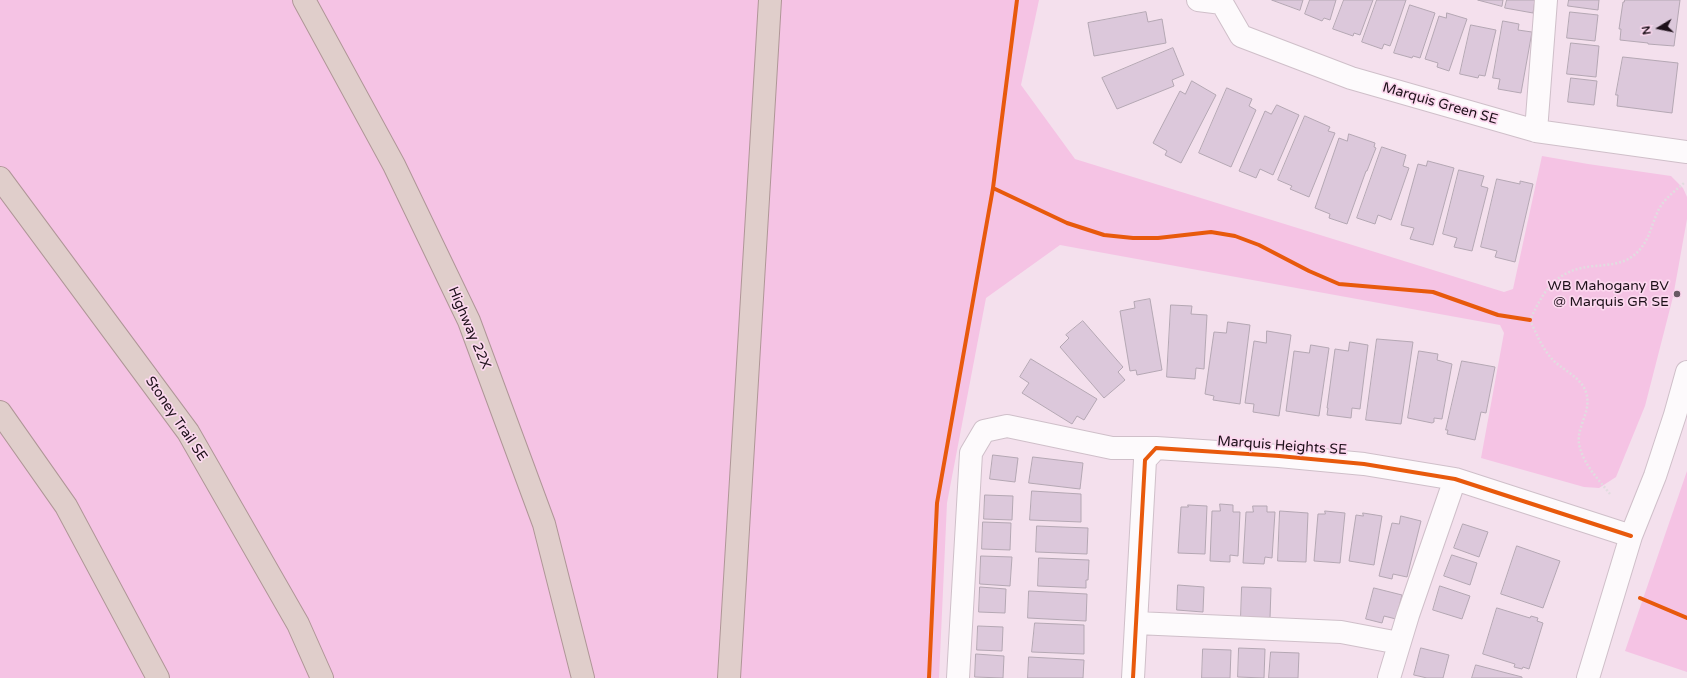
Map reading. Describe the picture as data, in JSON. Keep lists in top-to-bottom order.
{
  "streets": {
    "highway": ["Highway 22X", "Stoney Trail SE"],
    "street": ["Marquis Green SE", "Marquis Heights SE"]
  },
  "places": ["WB Mahogany BV @ Marquis GR SE"],
  "north": "left"
}
